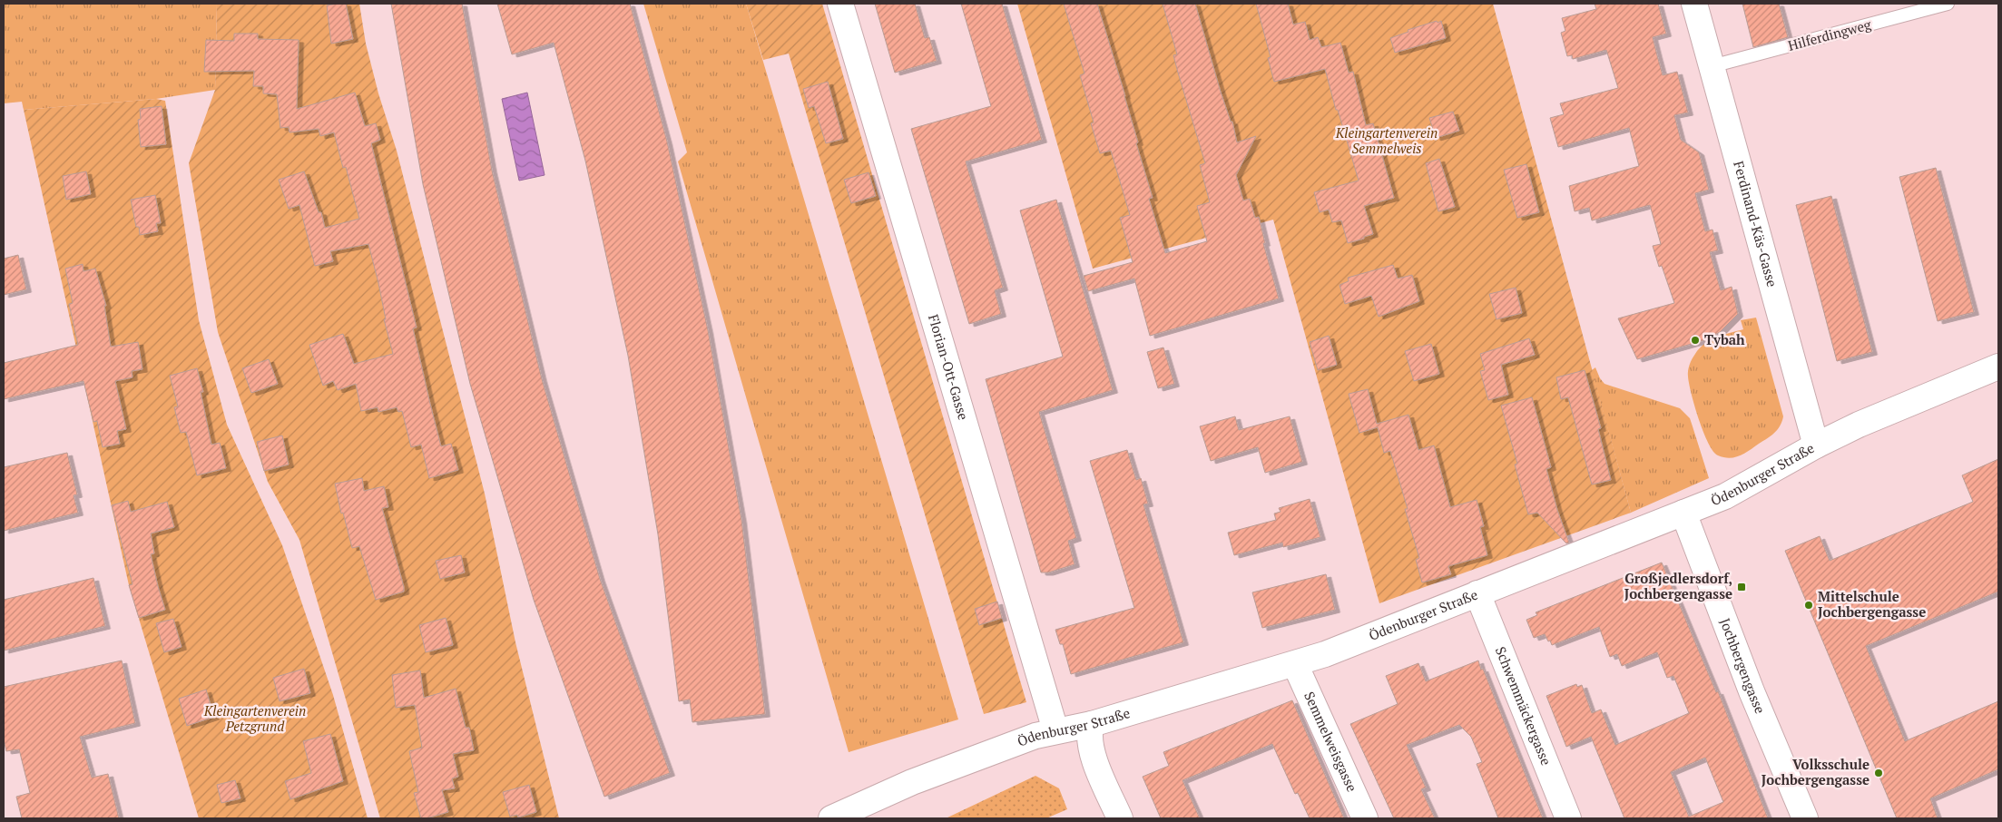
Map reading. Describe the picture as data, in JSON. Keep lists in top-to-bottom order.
{
  "streets": {
    "street": [
      "Ferdinand-Käs-Gasse",
      "Florian-Ott-Gasse",
      "Ödenburger Straße",
      "Jochbergengasse",
      "Schwemmäckergasse",
      "Semmelweisgasse"
    ],
    "lane": ["Hilferdingweg"]
  },
  "crossings": [
    ["Hilferdingweg", "Ferdinand-Käs-Gasse"],
    ["Ferdinand-Käs-Gasse", "Ödenburger Straße"],
    ["Florian-Ott-Gasse", "Ödenburger Straße"],
    ["Ödenburger Straße", "Jochbergengasse"],
    ["Ödenburger Straße", "Schwemmäckergasse"],
    ["Ödenburger Straße", "Semmelweisgasse"]
  ],
  "parks": ["Kleingartenverein Semmelweis", "Kleingartenverein Petzgrund"],
  "places": {
    "other": ["Tybah", "Mittelschule Jochbergengasse", "Volksschule Jochbergengasse"],
    "transit": ["Großjedlersdorf, Jochbergengasse"]
  }
}
